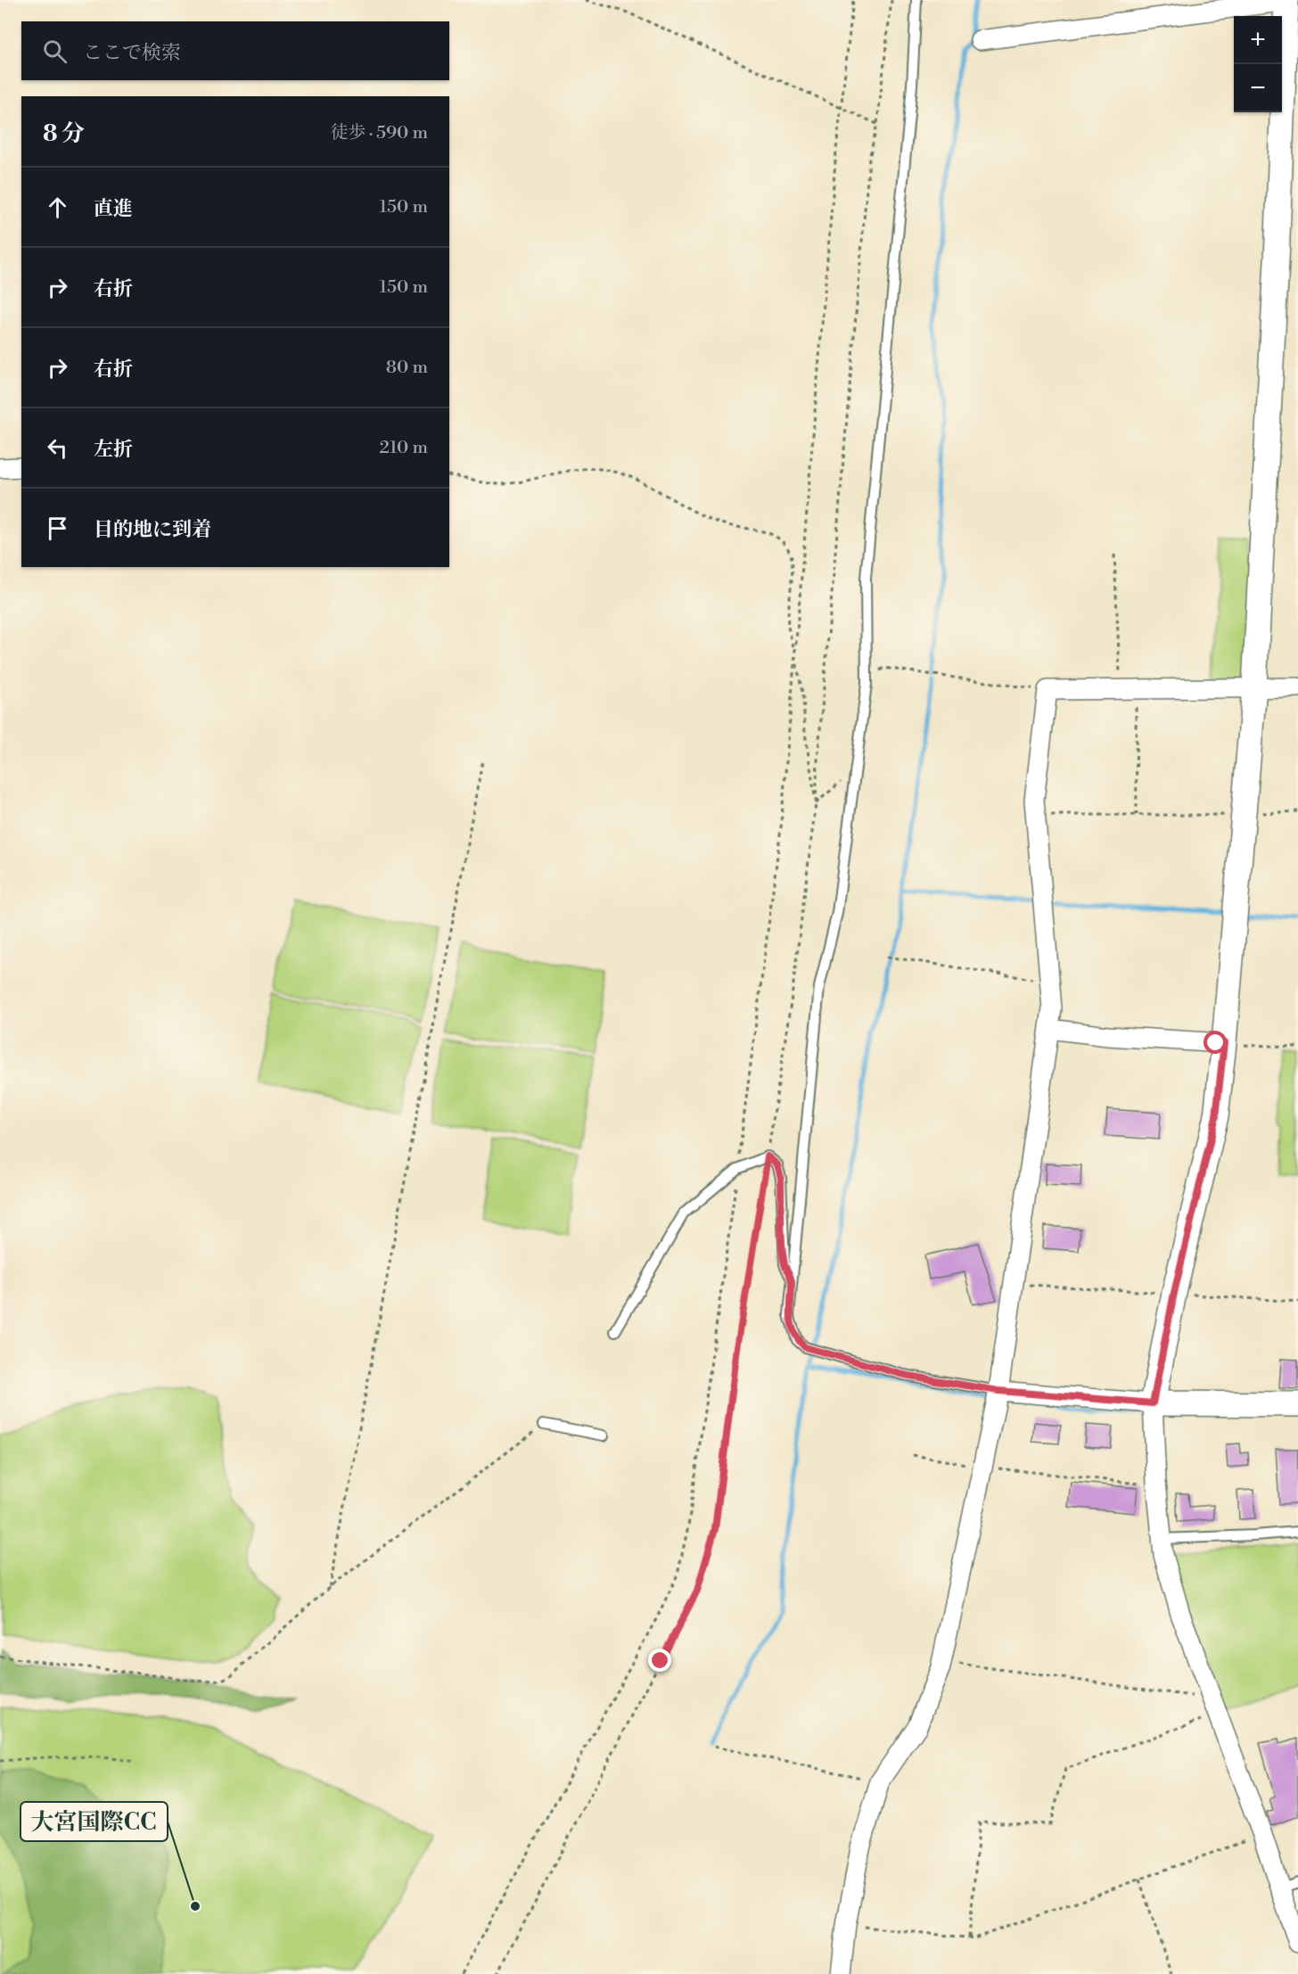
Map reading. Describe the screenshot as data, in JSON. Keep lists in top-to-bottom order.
{
  "places": ["大宮国際CC"],
  "page": {
    "map_buttons": ["+", "−"],
    "search": "ここで検索",
    "heading": ["8 分", "徒歩 · 590 m"],
    "list": [
      ["直進", "150 m"],
      ["右折", "150 m"],
      ["右折", "80 m"],
      ["左折", "210 m"],
      "目的地に到着"
    ]
  }
}
